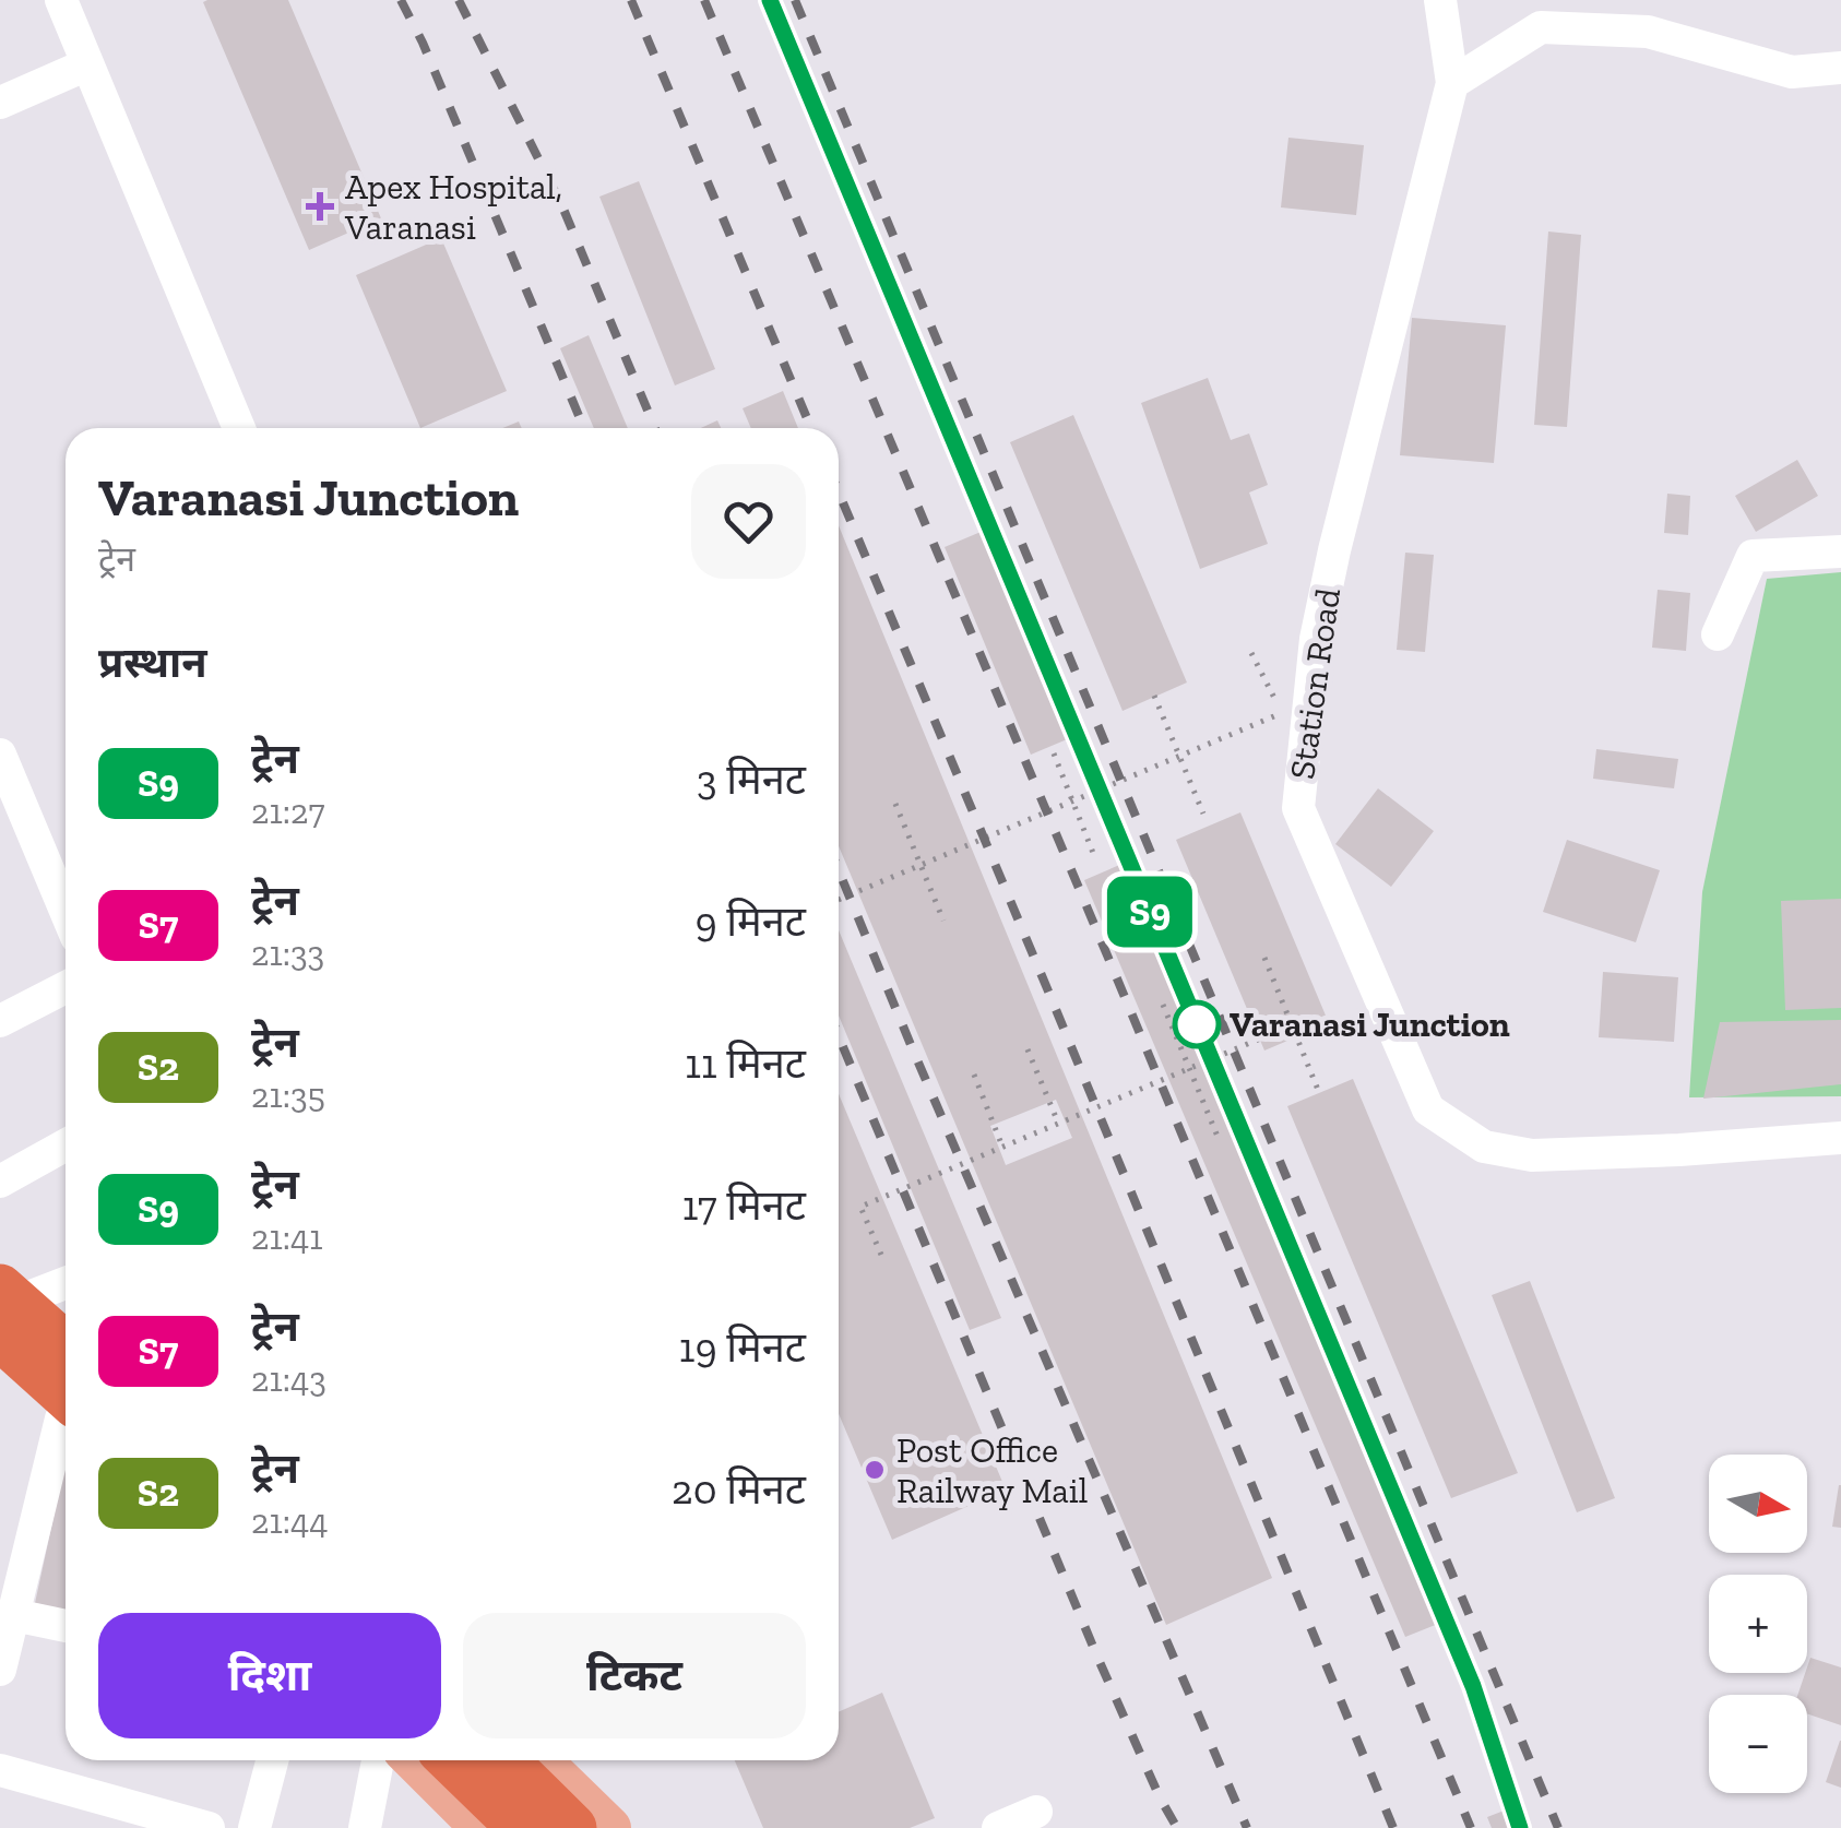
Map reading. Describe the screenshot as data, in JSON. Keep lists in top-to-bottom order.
{
  "streets": {
    "street": ["Station Road"]
  },
  "places": {
    "health": ["Apex Hospital, Varanasi"],
    "other": ["Varanasi Junction", "Post Office Railway Mail"]
  },
  "north": "right",
  "page": {
    "on_map": "S9",
    "heading": [
      ["Varanasi Junction", "ट्रेन"],
      "प्रस्थान"
    ],
    "list": [
      {
        "mark": "S9",
        "name": "ट्रेन",
        "note": "21:27",
        "value": "3 मिनट"
      },
      {
        "mark": "S7",
        "name": "ट्रेन",
        "note": "21:33",
        "value": "9 मिनट"
      },
      {
        "mark": "S2",
        "name": "ट्रेन",
        "note": "21:35",
        "value": "11 मिनट"
      },
      {
        "mark": "S9",
        "name": "ट्रेन",
        "note": "21:41",
        "value": "17 मिनट"
      },
      {
        "mark": "S7",
        "name": "ट्रेन",
        "note": "21:43",
        "value": "19 मिनट"
      },
      {
        "mark": "S2",
        "name": "ट्रेन",
        "note": "21:44",
        "value": "20 मिनट"
      }
    ],
    "map_buttons": ["+", "−"],
    "buttons": ["दिशा", "टिकट"]
  }
}
